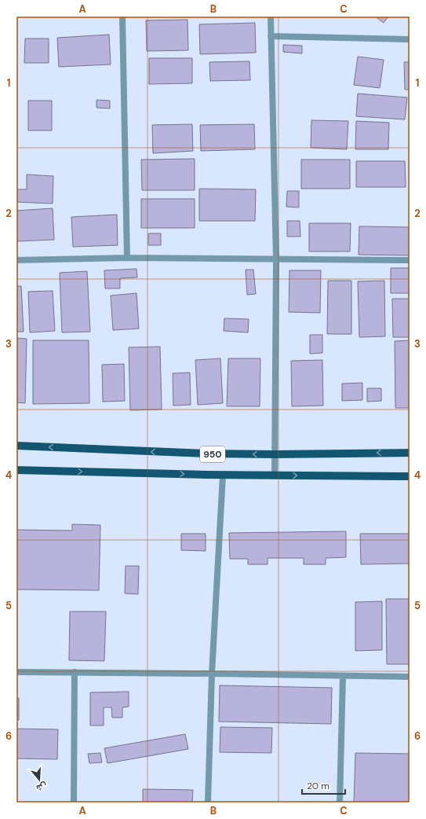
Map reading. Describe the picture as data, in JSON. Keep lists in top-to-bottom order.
{
  "streets": {
    "main road": ["950"]
  },
  "scale_bar": "20 m",
  "north": "bottom",
  "grid": {
    "columns": ["A", "B", "C"],
    "rows": [
      "1",
      "2",
      "3",
      "4",
      "5",
      "6"
    ]
  }
}
